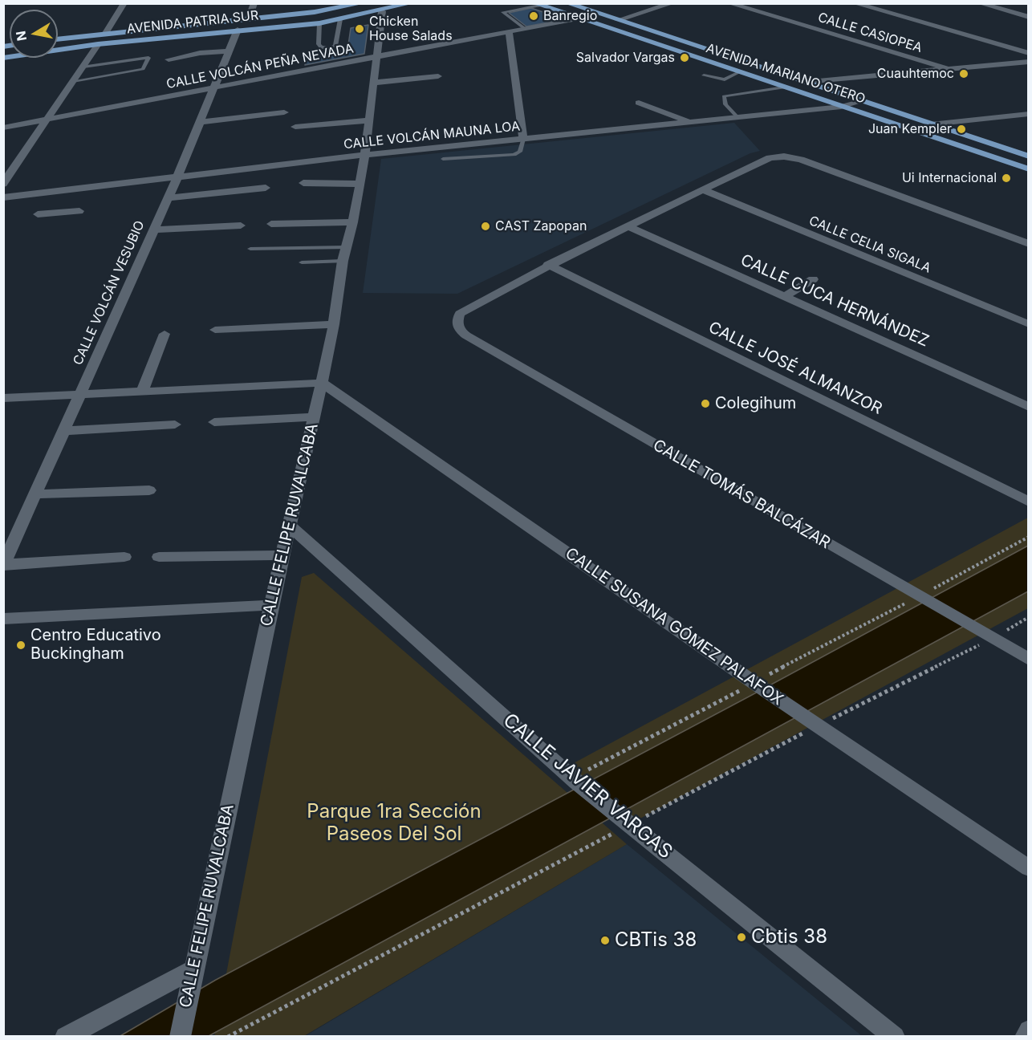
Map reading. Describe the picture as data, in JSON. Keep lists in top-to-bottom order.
{
  "streets": {
    "main road": ["AVENIDA PATRIA SUR", "AVENIDA MARIANO OTERO"],
    "street": [
      "CALLE CASIOPEA",
      "CALLE VOLCÁN PEÑA NEVADA",
      "CALLE VOLCÁN MAUNA LOA",
      "CALLE CELIA SIGALA",
      "CALLE VOLCÁN VESUBIO",
      "CALLE CUCA HERNÁNDEZ",
      "CALLE JOSÉ ALMANZOR",
      "CALLE TOMÁS BALCÁZAR",
      "CALLE FELIPE RUVALCABA",
      "CALLE SUSANA GÓMEZ PALAFOX",
      "CALLE JAVIER VARGAS"
    ]
  },
  "crossings": [
    ["AVENIDA PATRIA SUR", "CALLE VOLCÁN VESUBIO"],
    ["AVENIDA PATRIA SUR", "CALLE FELIPE RUVALCABA"],
    ["CALLE VOLCÁN PEÑA NEVADA", "AVENIDA MARIANO OTERO"],
    ["CALLE VOLCÁN PEÑA NEVADA", "CALLE VOLCÁN VESUBIO"],
    ["CALLE VOLCÁN PEÑA NEVADA", "CALLE FELIPE RUVALCABA"],
    ["AVENIDA MARIANO OTERO", "CALLE VOLCÁN MAUNA LOA"],
    ["CALLE VOLCÁN MAUNA LOA", "CALLE VOLCÁN VESUBIO"],
    ["CALLE VOLCÁN MAUNA LOA", "CALLE FELIPE RUVALCABA"],
    ["CALLE JOSÉ ALMANZOR", "CALLE TOMÁS BALCÁZAR"],
    ["CALLE FELIPE RUVALCABA", "CALLE SUSANA GÓMEZ PALAFOX"],
    ["CALLE FELIPE RUVALCABA", "CALLE JAVIER VARGAS"]
  ],
  "parks": ["Parque 1ra Sección Paseos Del Sol"],
  "places": [
    "Banregio",
    "Chicken House Salads",
    "Salvador Vargas",
    "Cuauhtemoc",
    "Juan Kempler",
    "Ui Internacional",
    "CAST Zapopan",
    "Colegihum",
    "Centro Educativo Buckingham",
    "Cbtis 38",
    "CBTis 38"
  ],
  "north": "left"
}
